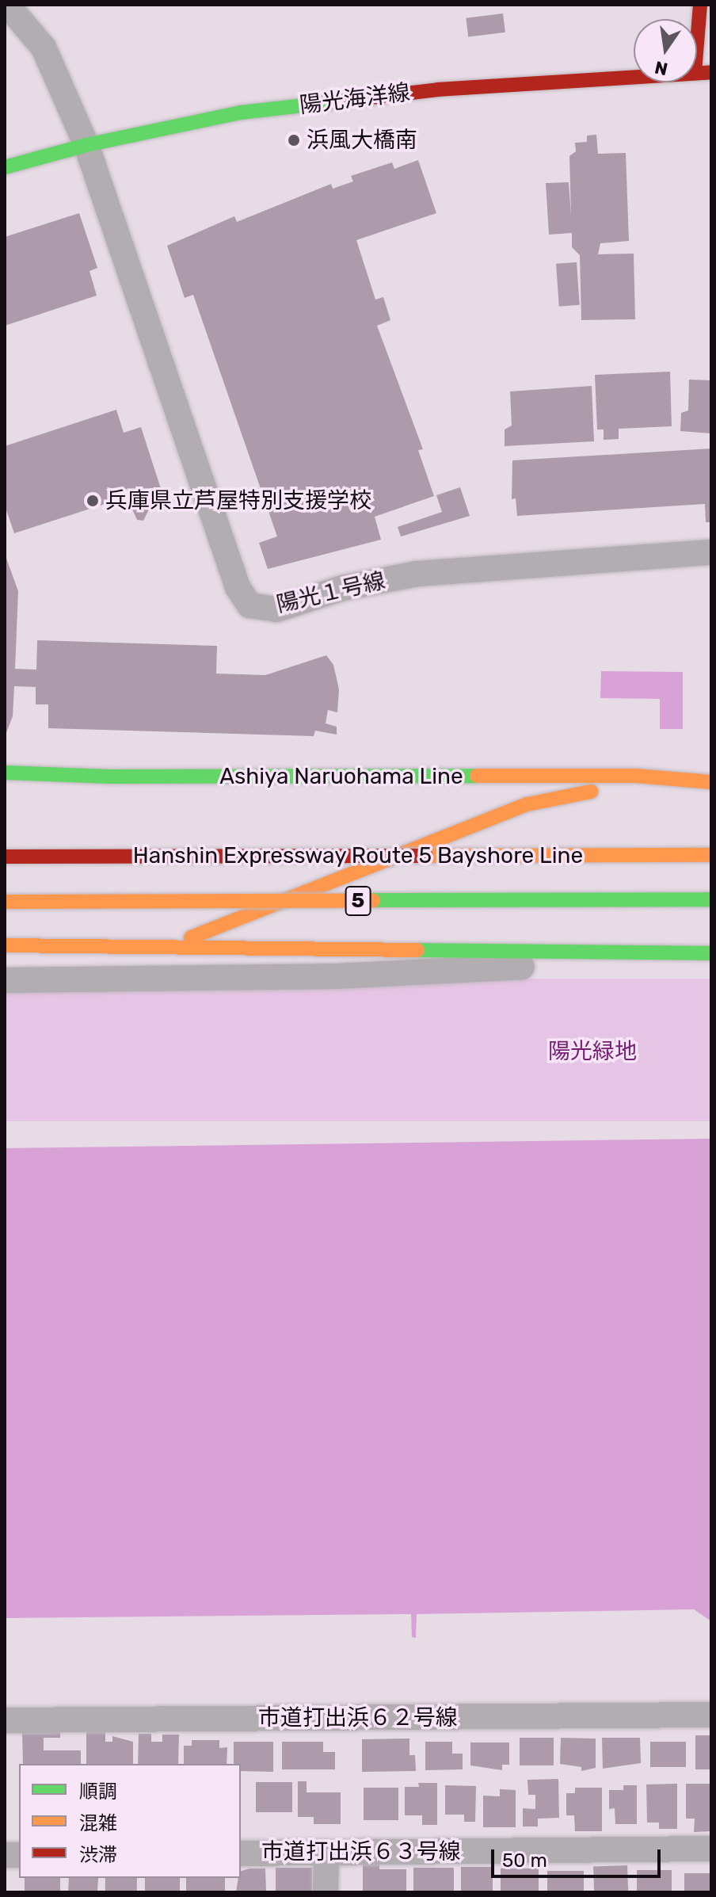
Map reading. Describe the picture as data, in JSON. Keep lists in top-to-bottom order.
{
  "streets": {
    "main road": [
      "陽光海洋線",
      "Ashiya Naruohama Line",
      "Hanshin Expressway Route 5 Bayshore Line",
      "5"
    ],
    "street": ["陽光１号線", "市道打出浜６２号線", "市道打出浜６３号線"]
  },
  "crossings": [
    ["陽光海洋線", "陽光１号線"]
  ],
  "parks": ["陽光緑地"],
  "places": ["浜風大橋南", "兵庫県立芦屋特別支援学校"],
  "legend": ["順調", "混雑", "渋滞"],
  "scale_bar": "50 m",
  "north": "bottom"
}
